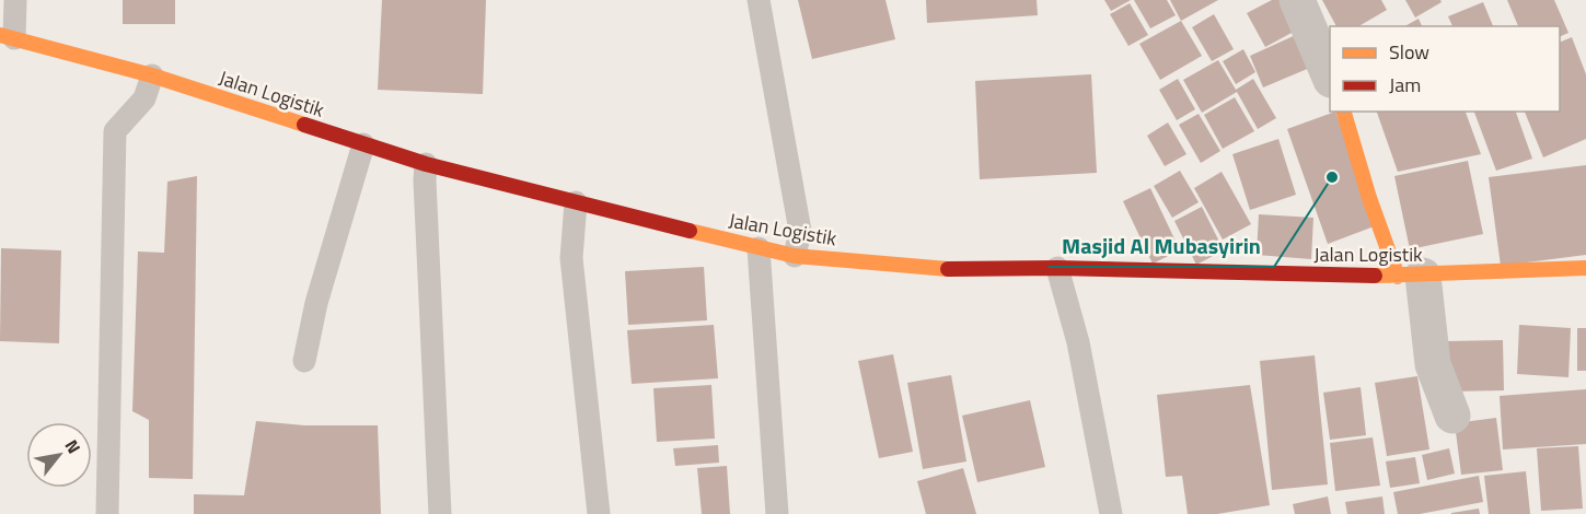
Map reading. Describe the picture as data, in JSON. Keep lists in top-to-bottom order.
{
  "streets": {
    "main road": ["Jalan Logistik"]
  },
  "places": ["Masjid Al Mubasyirin"],
  "legend": ["Slow", "Jam"],
  "north": "top right"
}
